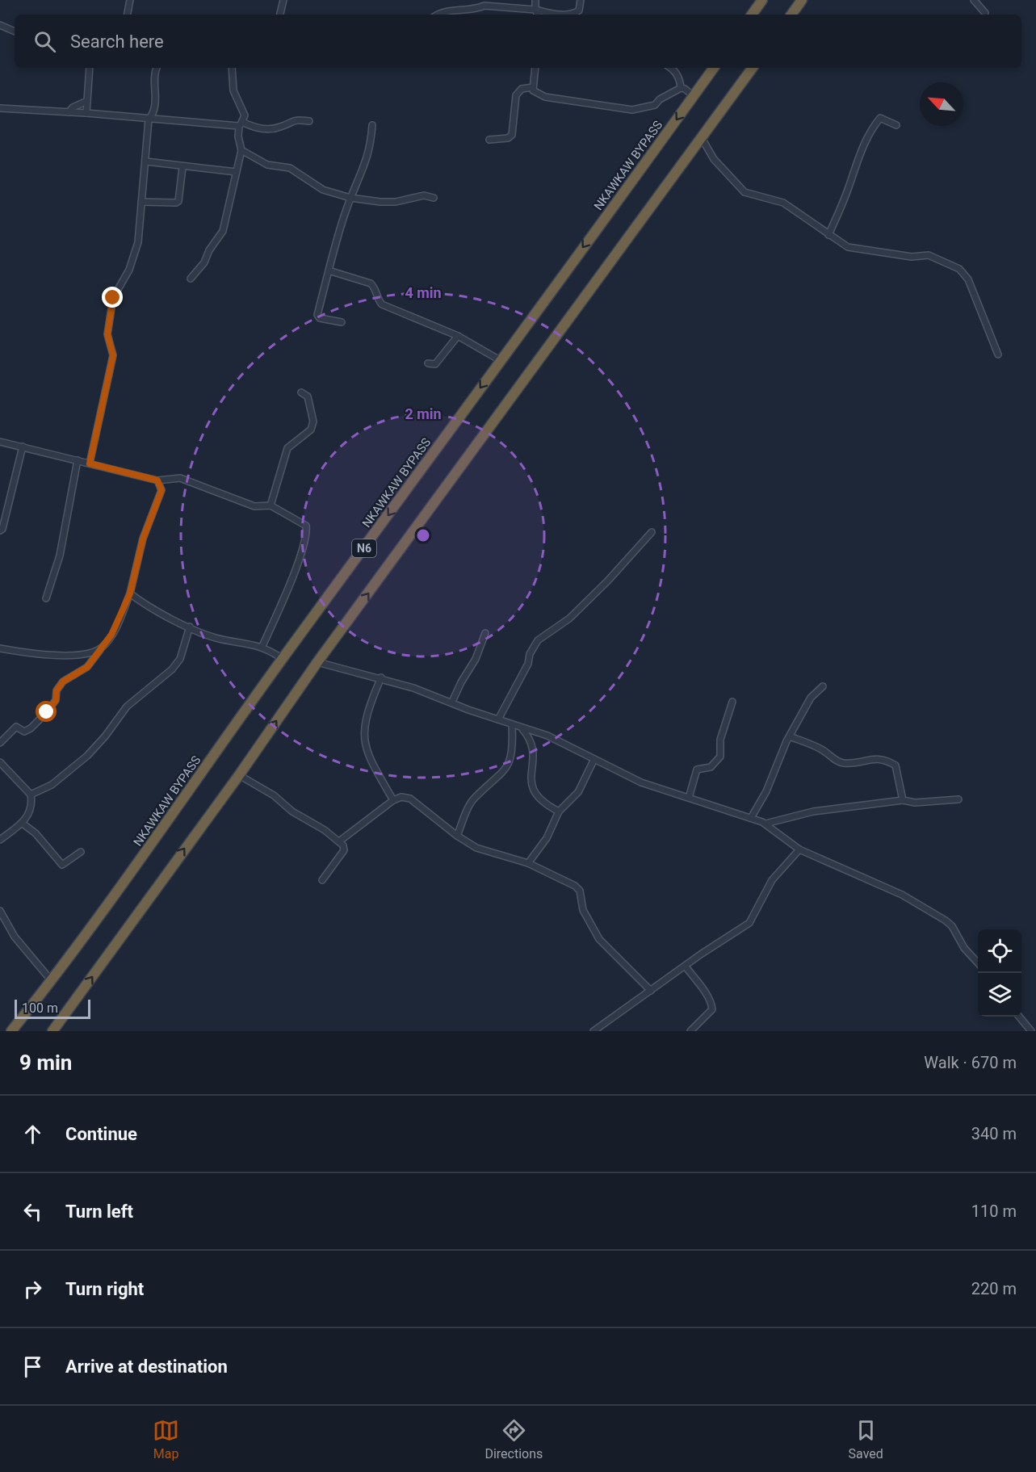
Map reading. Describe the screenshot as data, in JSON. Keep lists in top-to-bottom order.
{
  "streets": {
    "highway": ["NKAWKAW BYPASS", "N6"]
  },
  "scale_bar": "100 m",
  "north": "top left",
  "page": {
    "search": "Search here",
    "scale": "100 m",
    "heading": ["9 min", "Walk · 670 m"],
    "list": [
      ["Continue", "340 m"],
      ["Turn left", "110 m"],
      ["Turn right", "220 m"],
      "Arrive at destination"
    ],
    "nav": ["Map", "Directions", "Saved"]
  },
  "rings": ["4 min", "2 min"]
}
